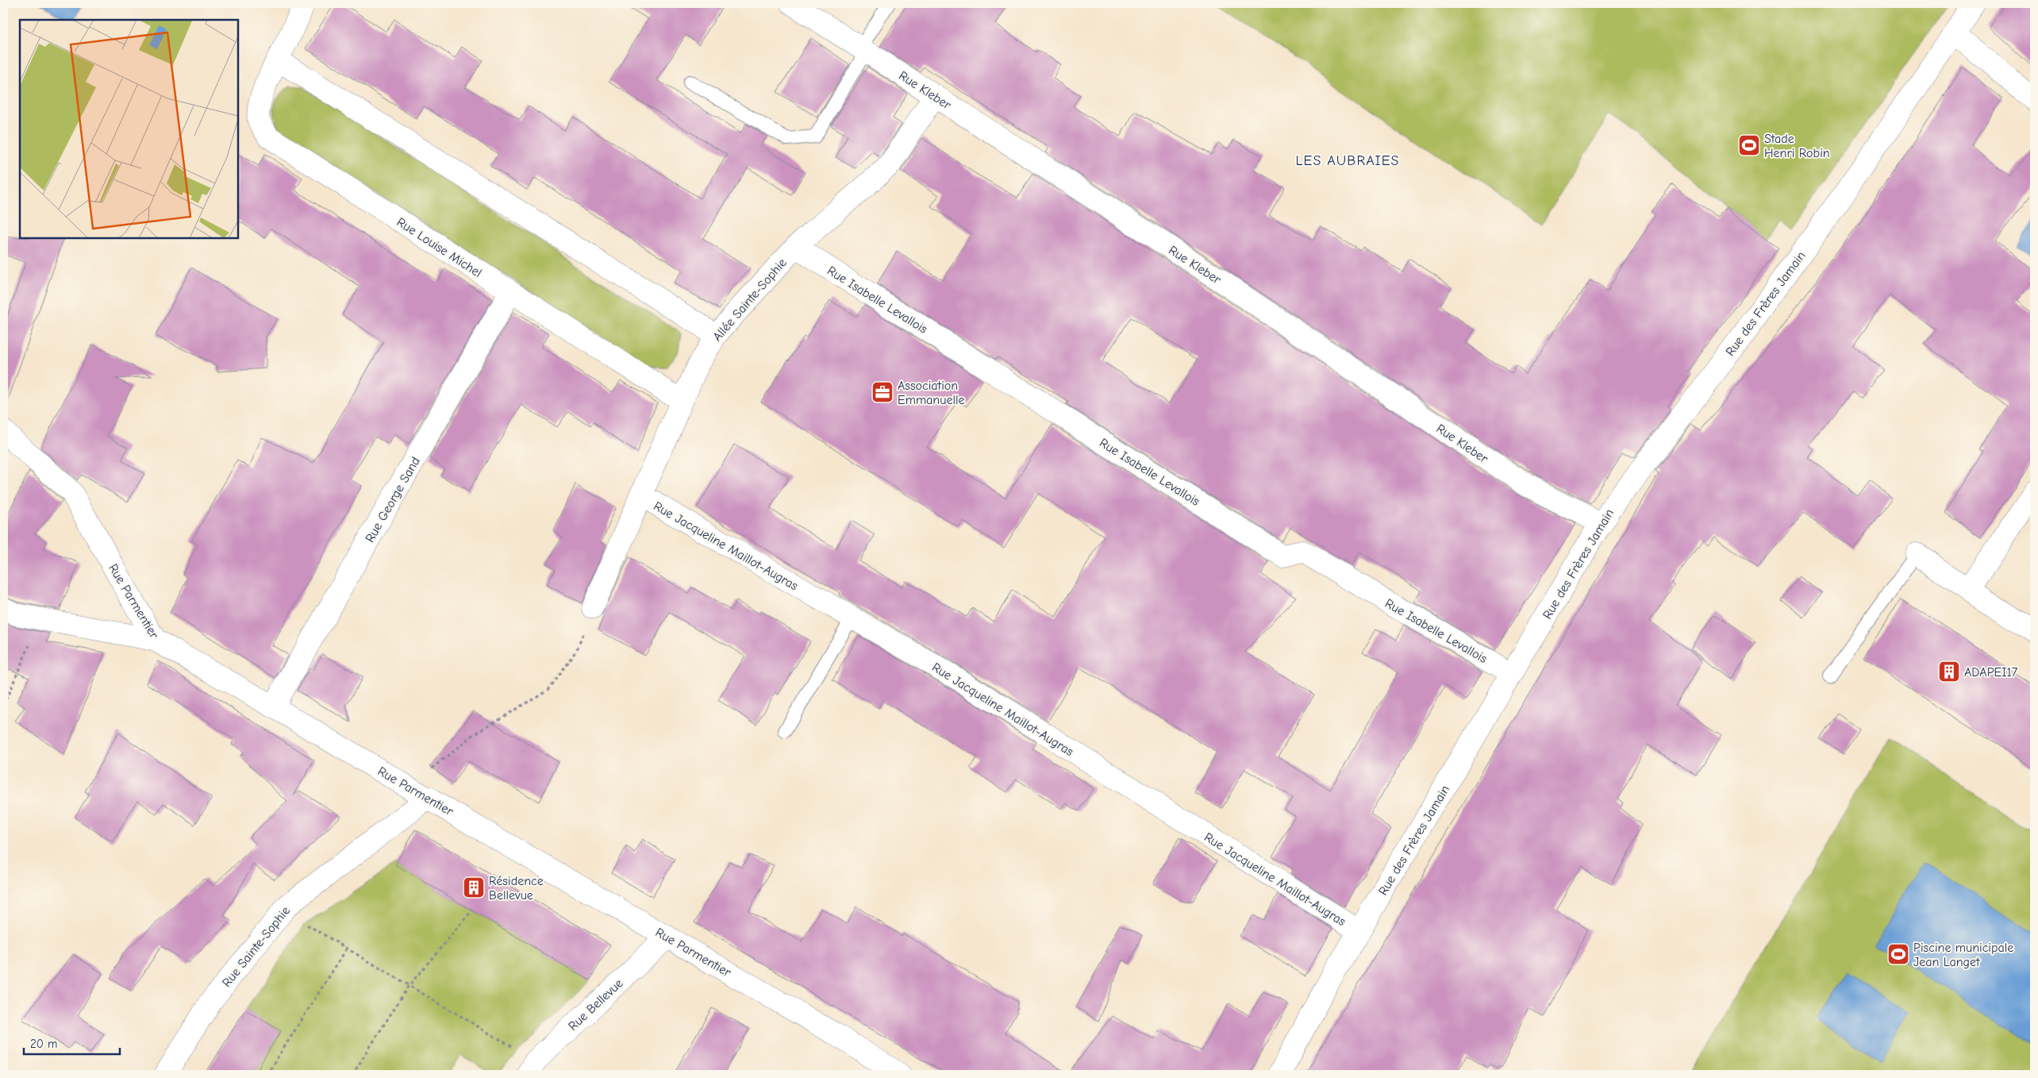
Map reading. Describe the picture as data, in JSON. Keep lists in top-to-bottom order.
{
  "streets": {
    "street": [
      "Rue Kleber",
      "Rue Louise Michel",
      "Allée Sainte-Sophie",
      "Rue Isabelle Levallois",
      "Rue des Frères Jamain",
      "Rue George Sand",
      "Rue Jacqueline Maillot-Augras",
      "Rue Parmentier",
      "Rue Sainte-Sophie",
      "Rue Bellevue"
    ]
  },
  "crossings": [
    ["Rue Kleber", "Allée Sainte-Sophie"],
    ["Rue Kleber", "Rue des Frères Jamain"],
    ["Rue Louise Michel", "Allée Sainte-Sophie"],
    ["Rue Louise Michel", "Rue George Sand"],
    ["Allée Sainte-Sophie", "Rue Isabelle Levallois"],
    ["Allée Sainte-Sophie", "Rue Jacqueline Maillot-Augras"],
    ["Rue Isabelle Levallois", "Rue des Frères Jamain"],
    ["Rue des Frères Jamain", "Rue Jacqueline Maillot-Augras"],
    ["Rue George Sand", "Rue Parmentier"],
    ["Rue Parmentier", "Rue Sainte-Sophie"],
    ["Rue Parmentier", "Rue Bellevue"]
  ],
  "districts": ["LES AUBRAIES"],
  "places": {
    "sports": ["Stade Henri Robin", "Piscine municipale Jean Langet"],
    "office": ["Association Emmanuelle"],
    "building": ["ADAPEI17", "Résidence Bellevue"]
  },
  "scale_bar": "20 m"
}
